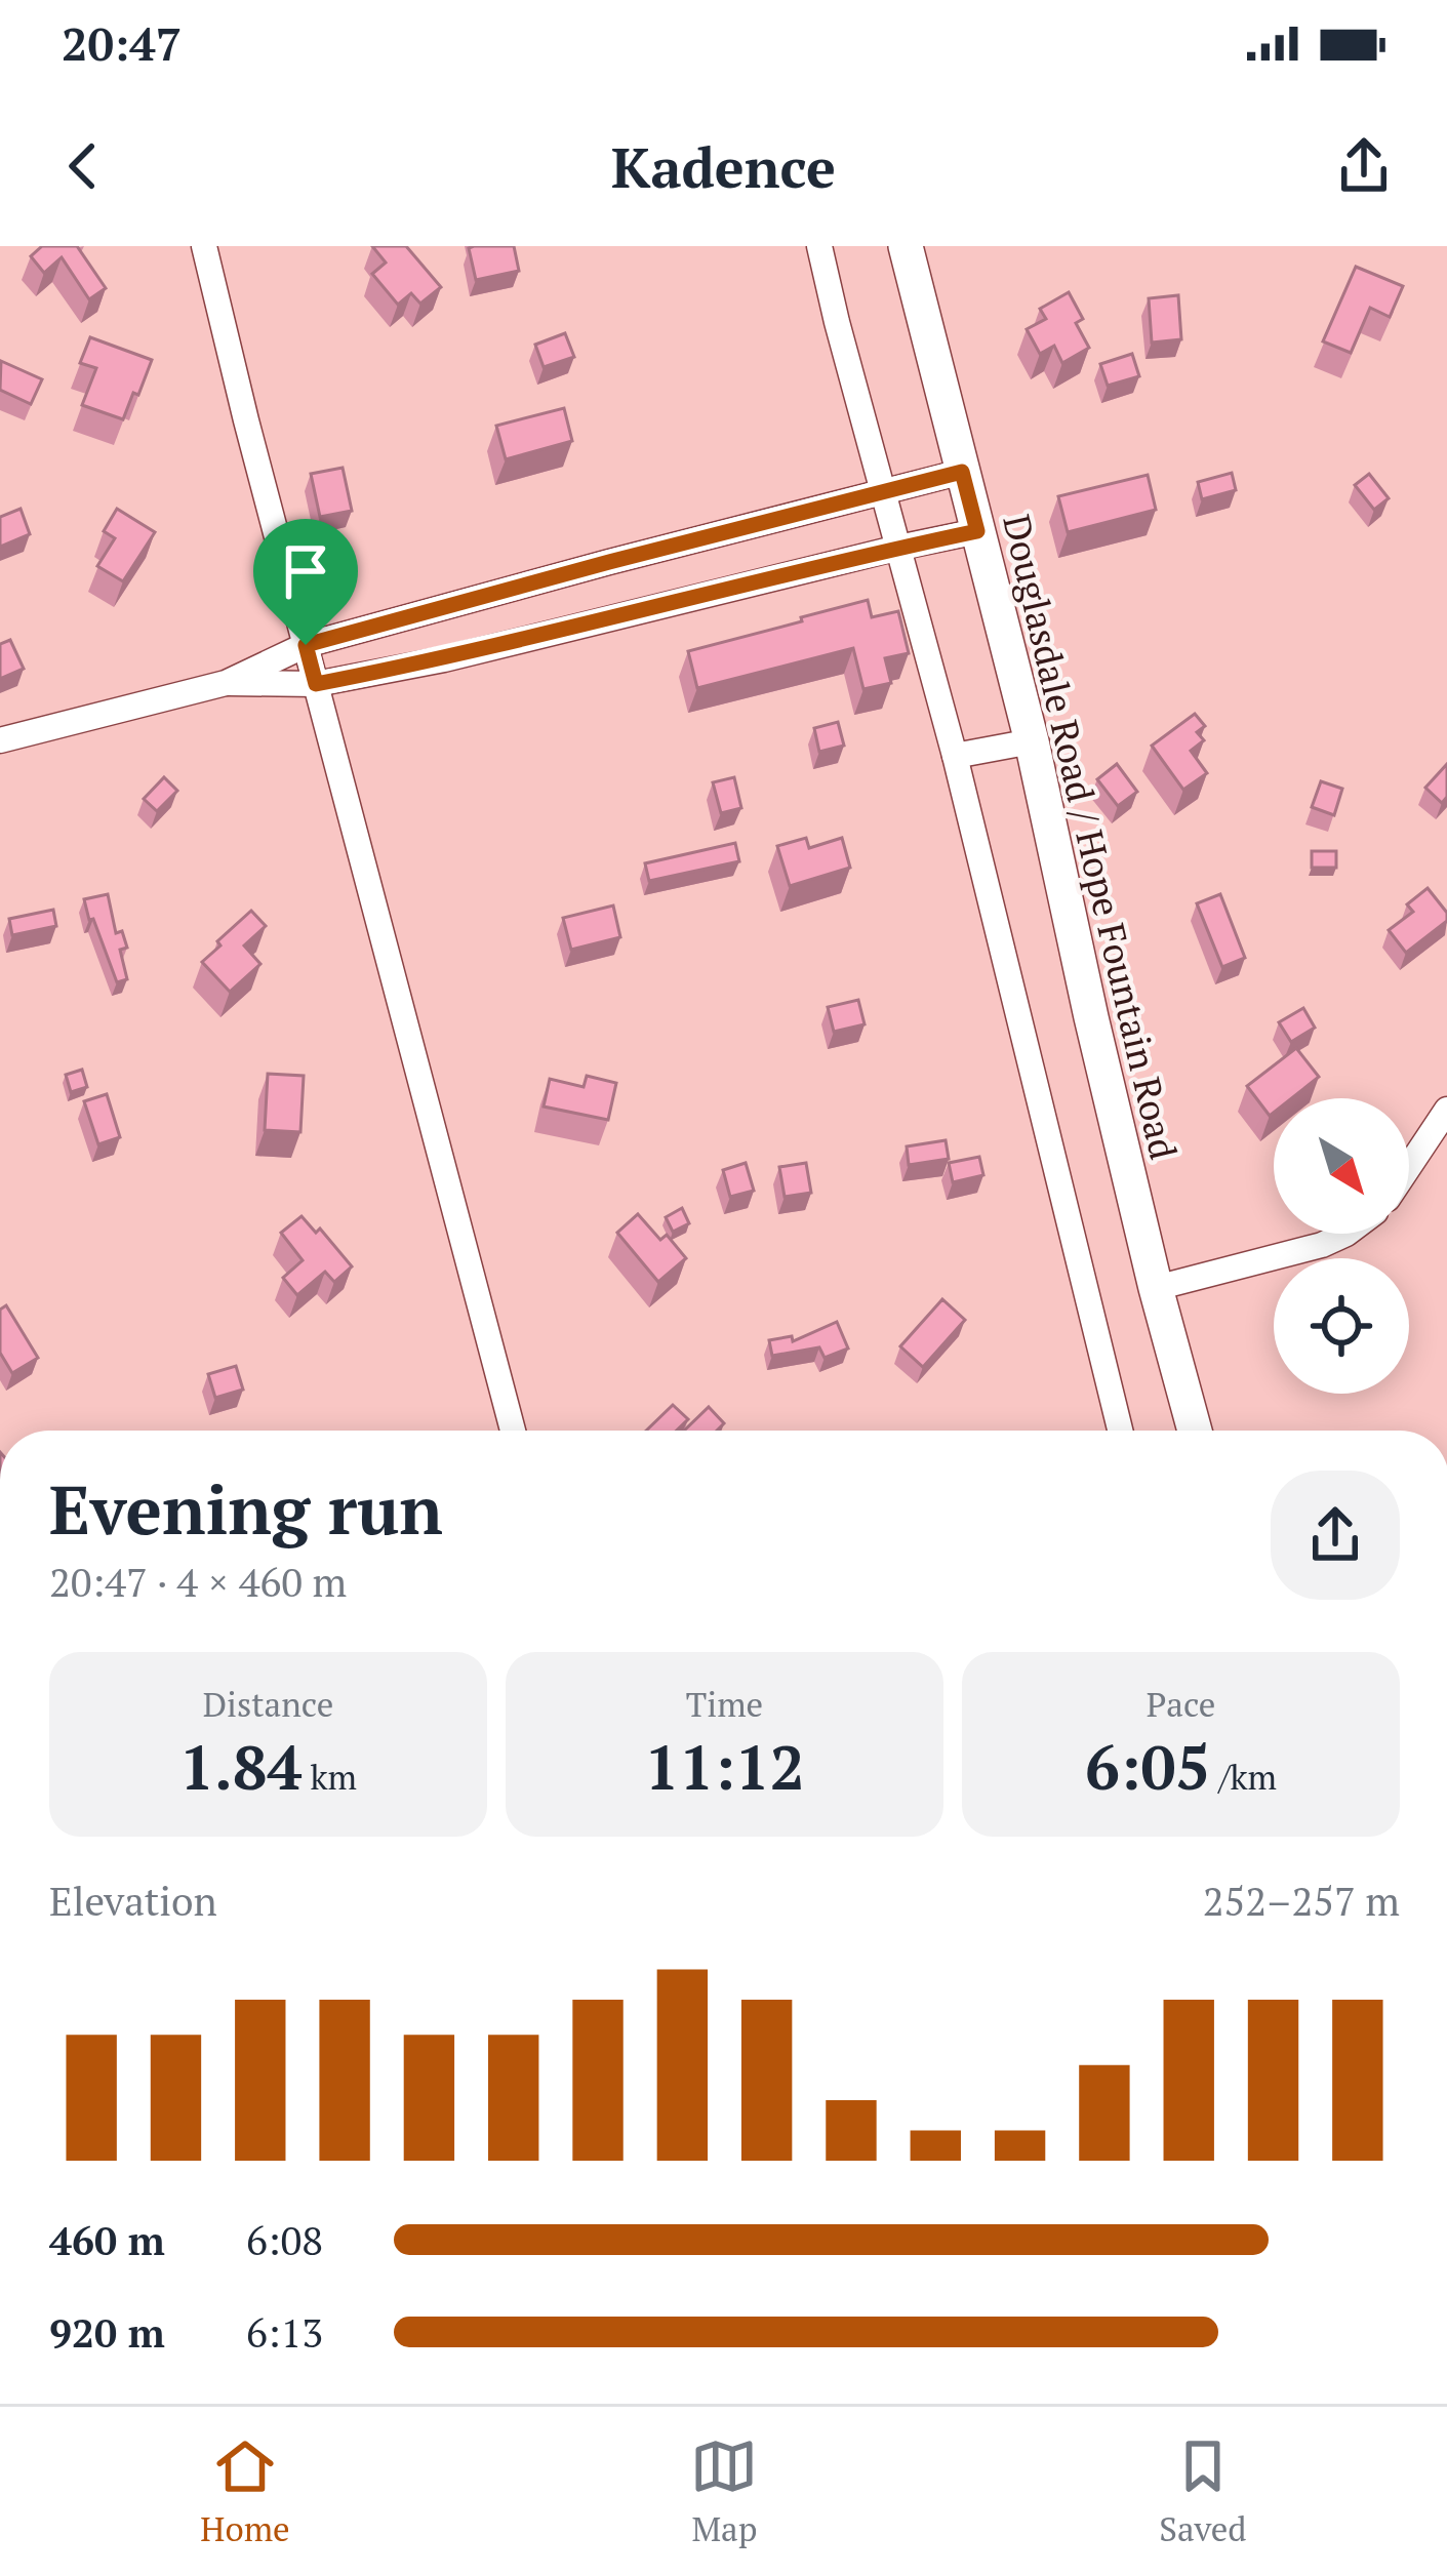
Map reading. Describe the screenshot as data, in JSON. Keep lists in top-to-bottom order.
{
  "streets": {
    "main road": ["Douglasdale Road / Hope Fountain Road"]
  },
  "north": "bottom right",
  "page": {
    "status": "20:47",
    "header": "Kadence",
    "heading": ["Evening run", "20:47 · 4 × 460 m"],
    "stats": [
      ["Distance", "1.84 km"],
      ["Time", "11:12"],
      ["Pace", "6:05 /km"]
    ],
    "chart": ["Elevation", "252–257 m"],
    "list": [
      {
        "name": "460 m",
        "note": "6:08"
      },
      {
        "name": "920 m",
        "note": "6:13"
      }
    ],
    "tabs": ["Home", "Map", "Saved"]
  }
}
